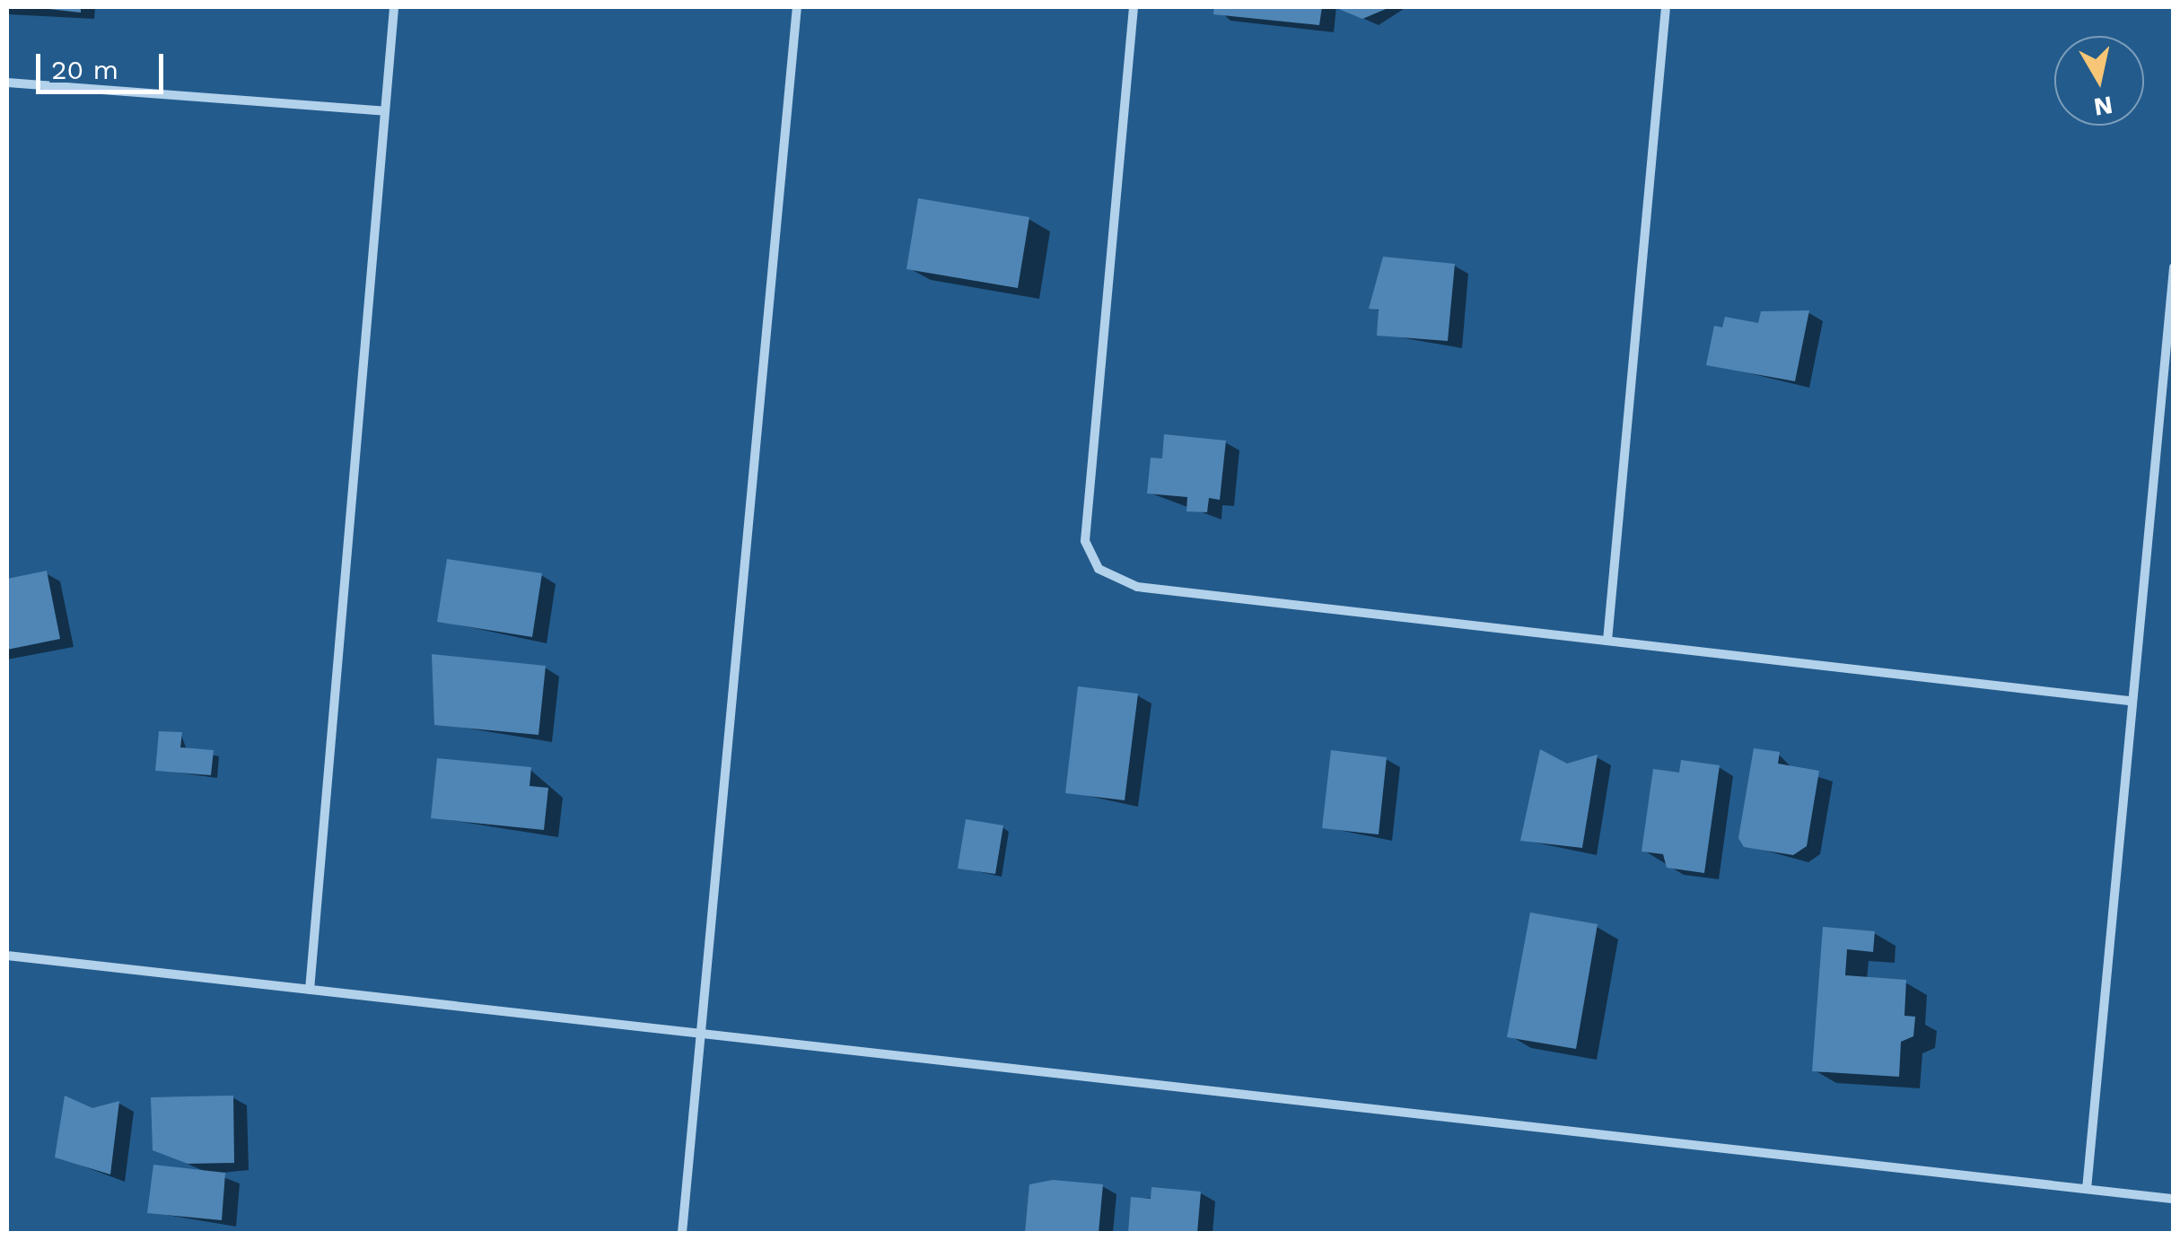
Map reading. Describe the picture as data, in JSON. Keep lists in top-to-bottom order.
{
  "scale_bar": "20 m",
  "north": "bottom"
}
